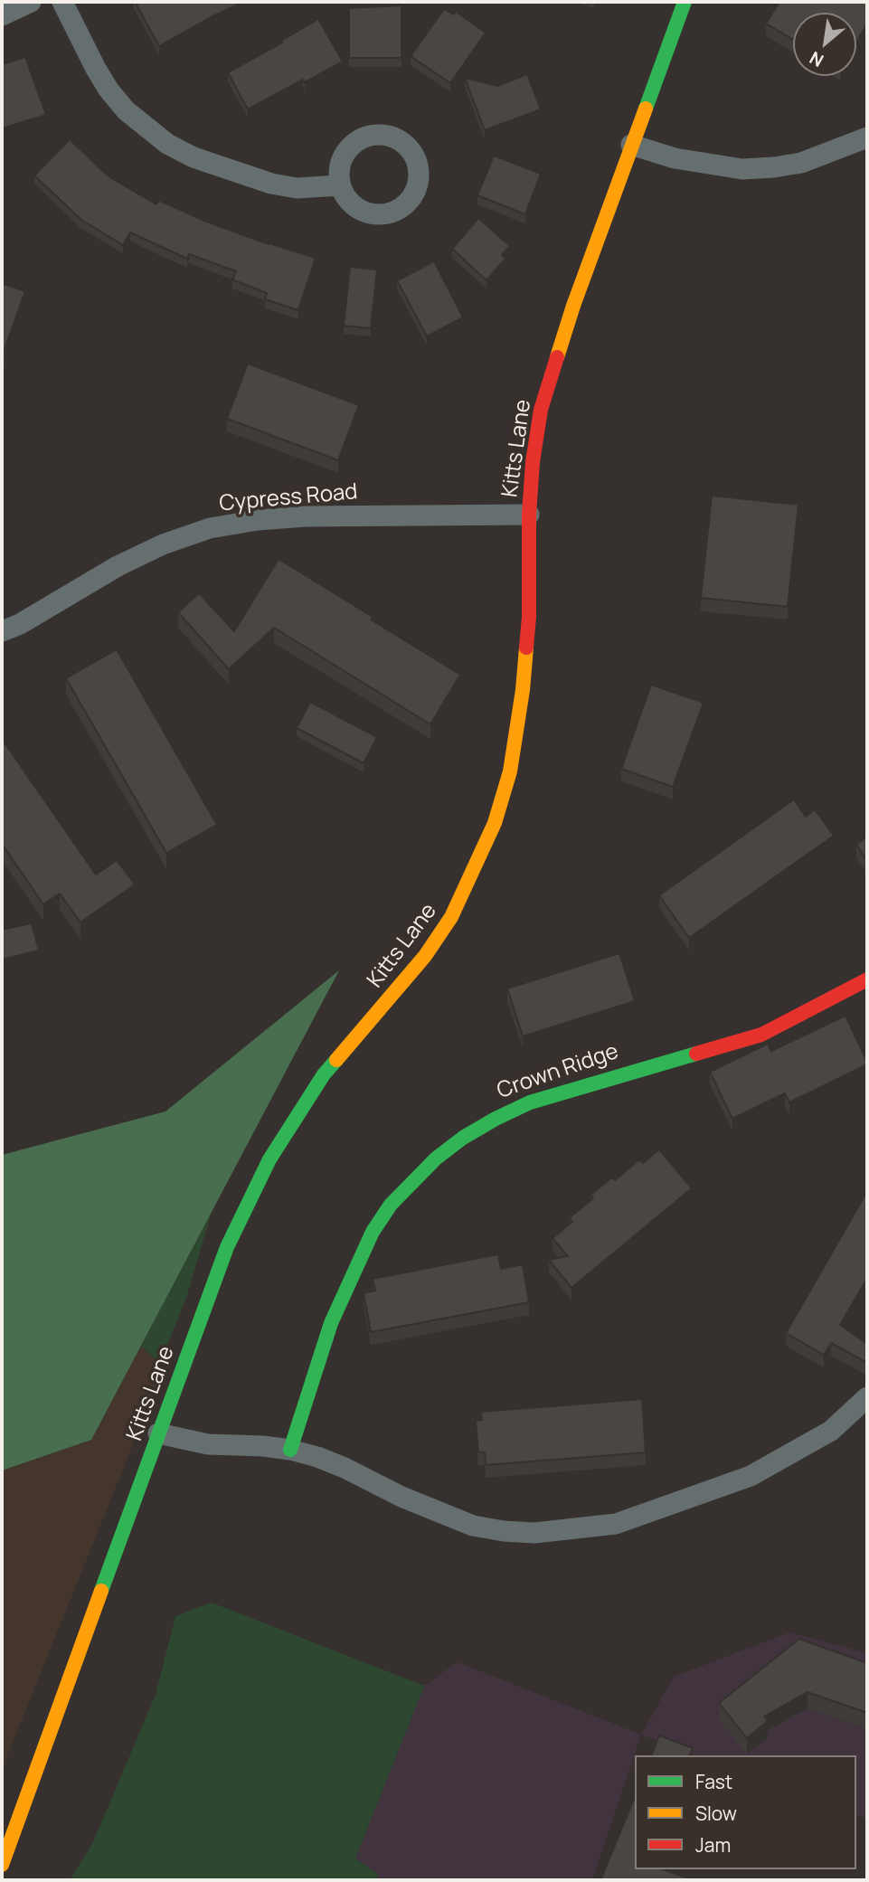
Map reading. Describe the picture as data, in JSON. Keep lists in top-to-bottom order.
{
  "streets": {
    "street": ["Kitts Lane", "Cypress Road", "Crown Ridge"]
  },
  "crossings": [
    ["Kitts Lane", "Cypress Road"]
  ],
  "legend": ["Fast", "Slow", "Jam"],
  "north": "bottom left"
}
